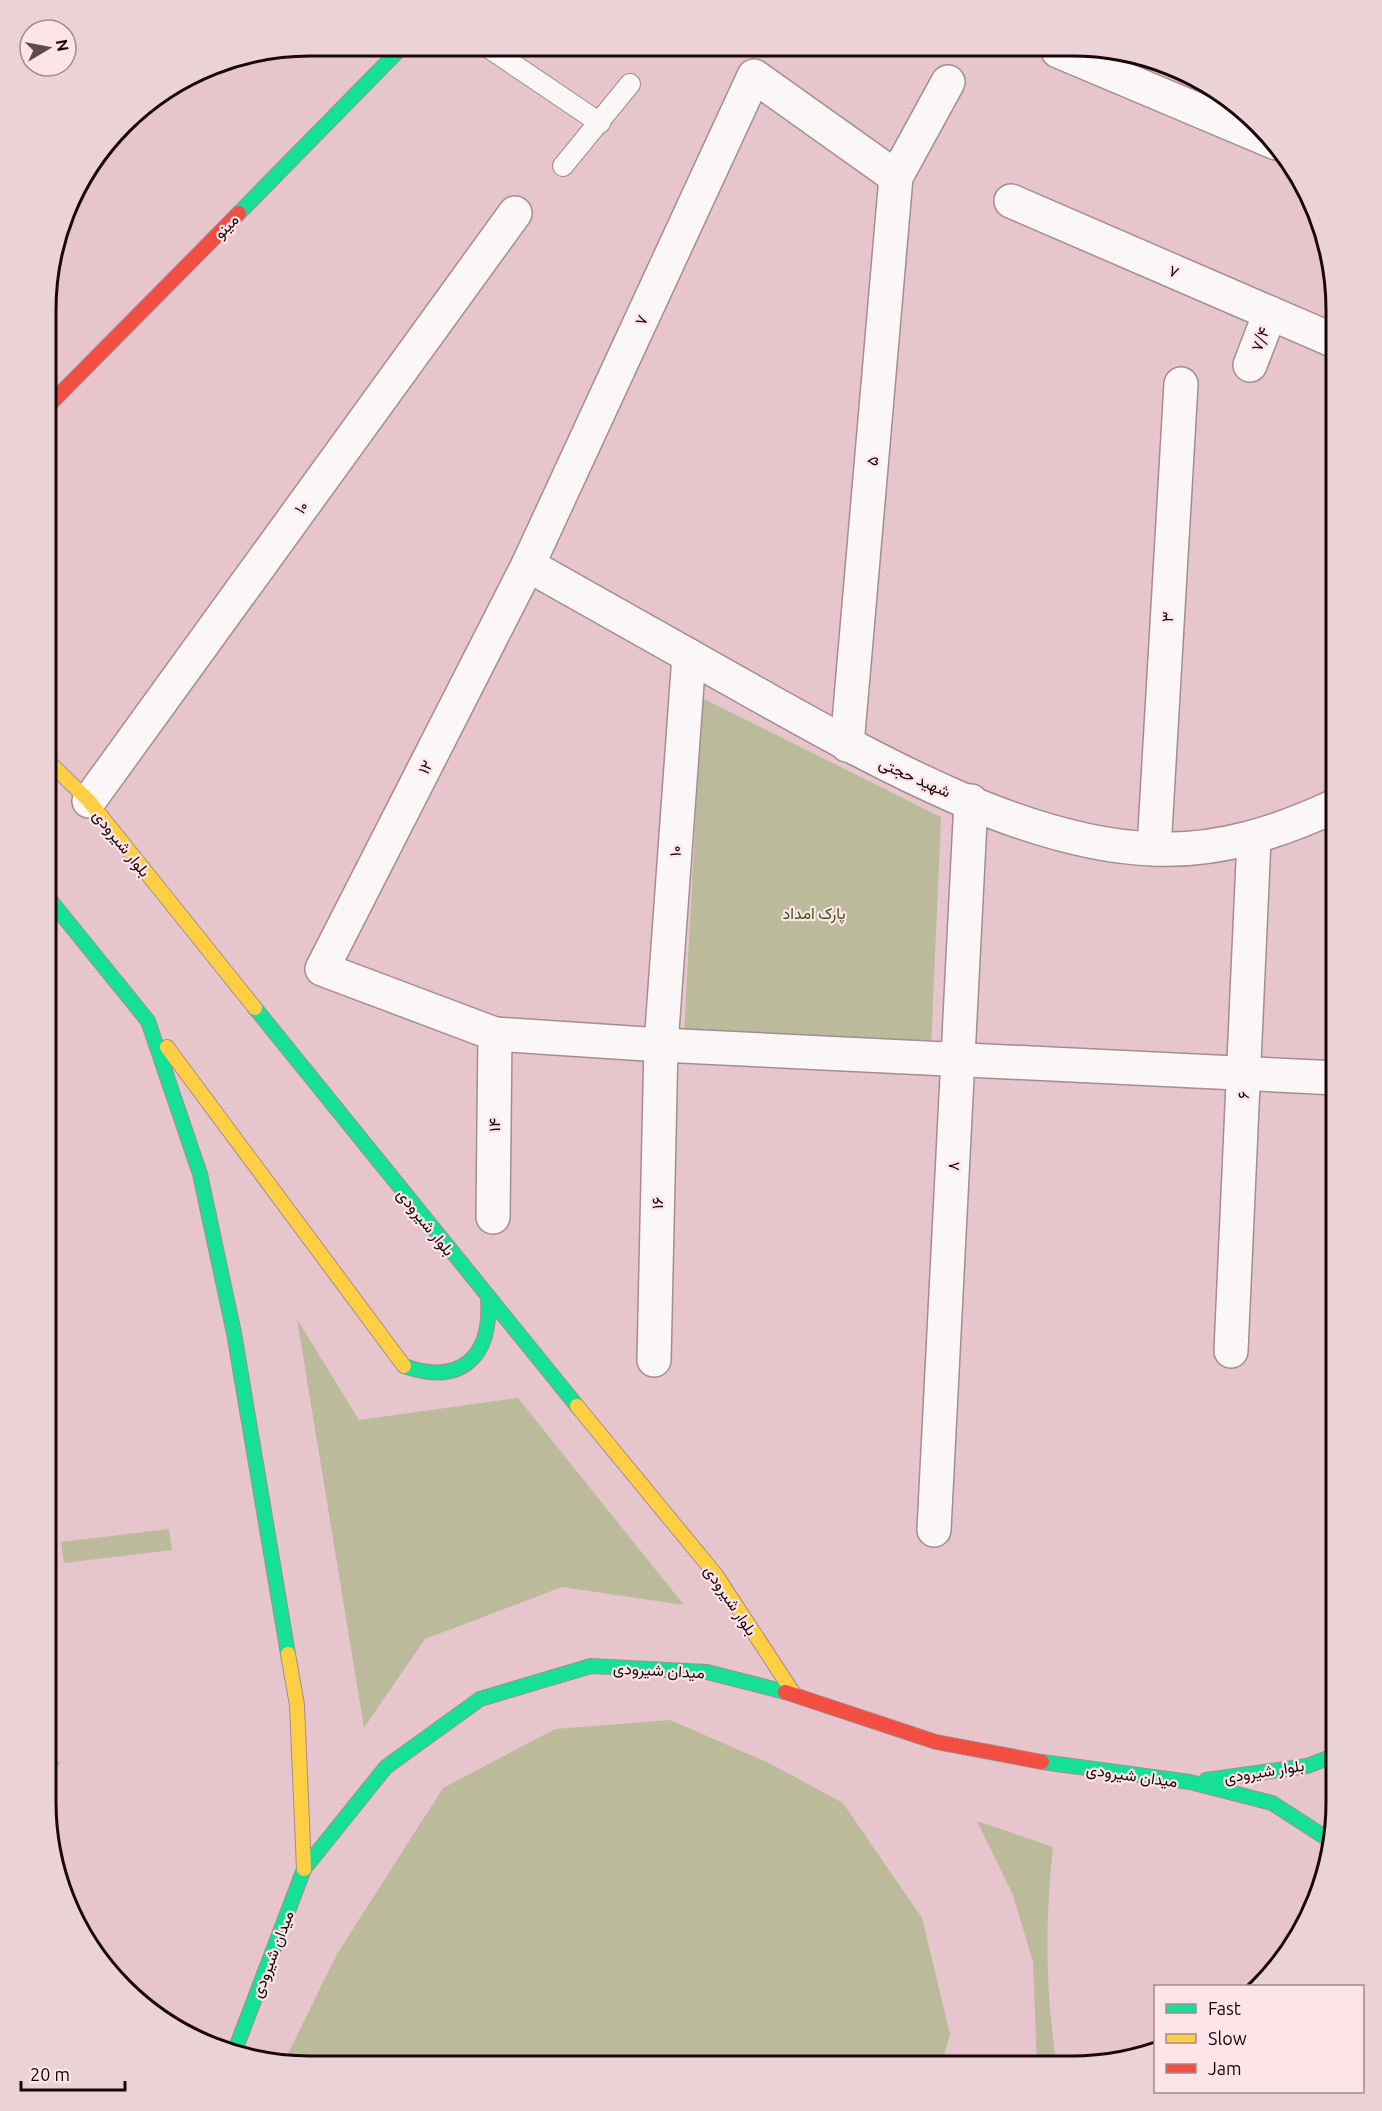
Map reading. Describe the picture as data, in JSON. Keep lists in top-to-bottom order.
{
  "streets": {
    "main road": ["مینو", "بلوار شیرودی", "میدان شیرودی"],
    "street": [
      "۷",
      "۷/۴",
      "۵",
      "۱۰",
      "۳",
      "۱۲",
      "شهید حجتی",
      "۶",
      "۱۴",
      "۸",
      "۱۶"
    ]
  },
  "crossings": [
    ["۷", "۷/۴"],
    ["۷", "۵"],
    ["۷", "۱۲"],
    ["۷", "شهید حجتی"],
    ["۵", "شهید حجتی"],
    ["۱۰", "شهید حجتی"],
    ["۱۰", "بلوار شیرودی"],
    ["۱۰", "۱۶"],
    ["۳", "شهید حجتی"],
    ["۱۲", "شهید حجتی"],
    ["۱۲", "۱۴"],
    ["شهید حجتی", "۶"],
    ["شهید حجتی", "۸"],
    ["بلوار شیرودی", "میدان شیرودی"]
  ],
  "parks": ["پارک امداد"],
  "legend": ["Fast", "Slow", "Jam"],
  "scale_bar": "20 m",
  "north": "right"
}
